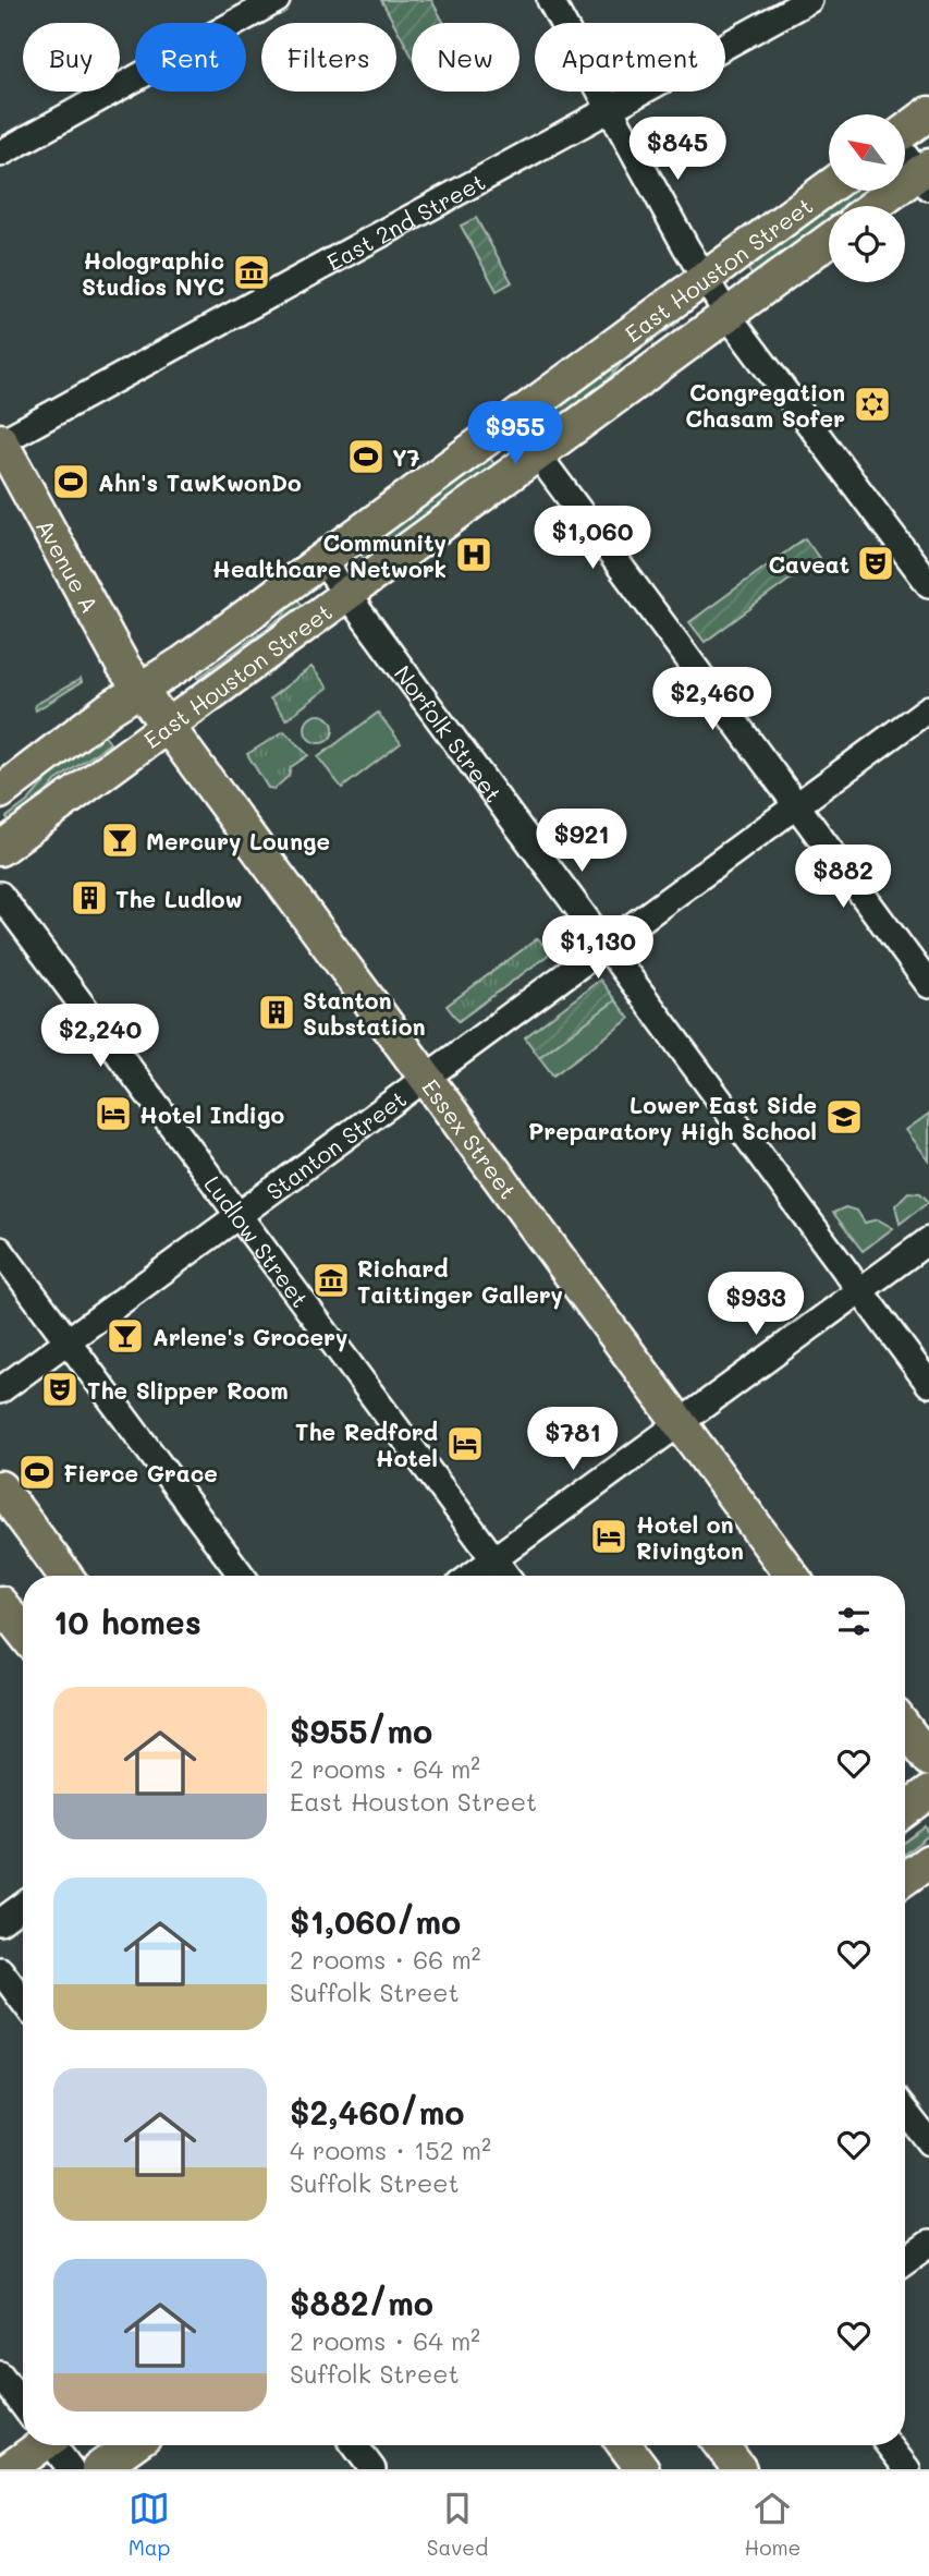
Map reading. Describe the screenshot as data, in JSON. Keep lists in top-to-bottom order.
{
  "streets": {
    "main road": ["East Houston Street", "Avenue A", "Essex Street"],
    "street": [
      "East 2nd Street",
      "Norfolk Street",
      "Stanton Street",
      "Ludlow Street"
    ]
  },
  "crossings": [
    ["East 2nd Street", "Avenue A"],
    ["East Houston Street", "Avenue A"],
    ["East Houston Street", "Norfolk Street"],
    ["East Houston Street", "Essex Street"],
    ["Avenue A", "Essex Street"],
    ["Norfolk Street", "Stanton Street"],
    ["Essex Street", "Stanton Street"],
    ["Stanton Street", "Ludlow Street"]
  ],
  "places": {
    "museum": ["Holographic Studios NYC", "Richard Taittinger Gallery"],
    "synagogue": ["Congregation Chasam Sofer"],
    "sports": ["Y7", "Ahn's TawKwonDo", "Fierce Grace"],
    "hospital": ["Community Healthcare Network"],
    "theatre": ["Caveat", "The Slipper Room"],
    "bar": ["Mercury Lounge", "Arlene's Grocery"],
    "building": ["The Ludlow", "Stanton Substation"],
    "hotel": ["Hotel Indigo", "The Redford Hotel", "Hotel on Rivington"],
    "school or university": ["Lower East Side Preparatory High School"]
  },
  "north": "top left",
  "page": {
    "chip": [
      "Buy",
      "Rent",
      "Filters",
      "New",
      "Apartment"
    ],
    "price": [
      "$845",
      "$955",
      "$1,060",
      "$2,460",
      "$921",
      "$882",
      "$1,130",
      "$2,240",
      "$933",
      "$781"
    ],
    "heading": "10 homes",
    "list": [
      {
        "name": "$955/mo",
        "note": "2 rooms · 64 m² · East Houston Street"
      },
      {
        "name": "$1,060/mo",
        "note": "2 rooms · 66 m² · Suffolk Street"
      },
      {
        "name": "$2,460/mo",
        "note": "4 rooms · 152 m² · Suffolk Street"
      },
      {
        "name": "$882/mo",
        "note": "2 rooms · 64 m² · Suffolk Street"
      }
    ],
    "tabs": ["Map", "Saved", "Home"]
  }
}
